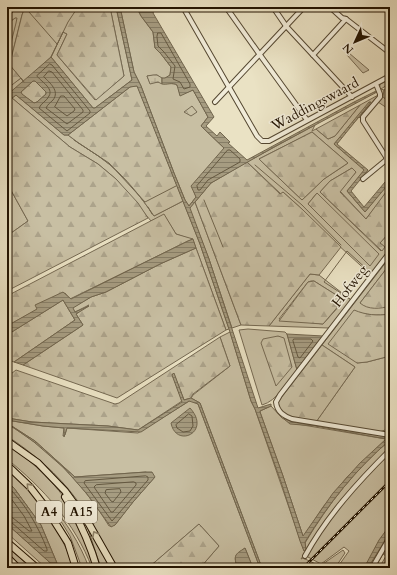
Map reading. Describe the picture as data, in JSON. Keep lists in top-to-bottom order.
{
  "streets": {
    "highway": ["A4", "A15"],
    "street": ["Waddingswaard", "Hofweg"]
  },
  "north": "bottom left"
}
